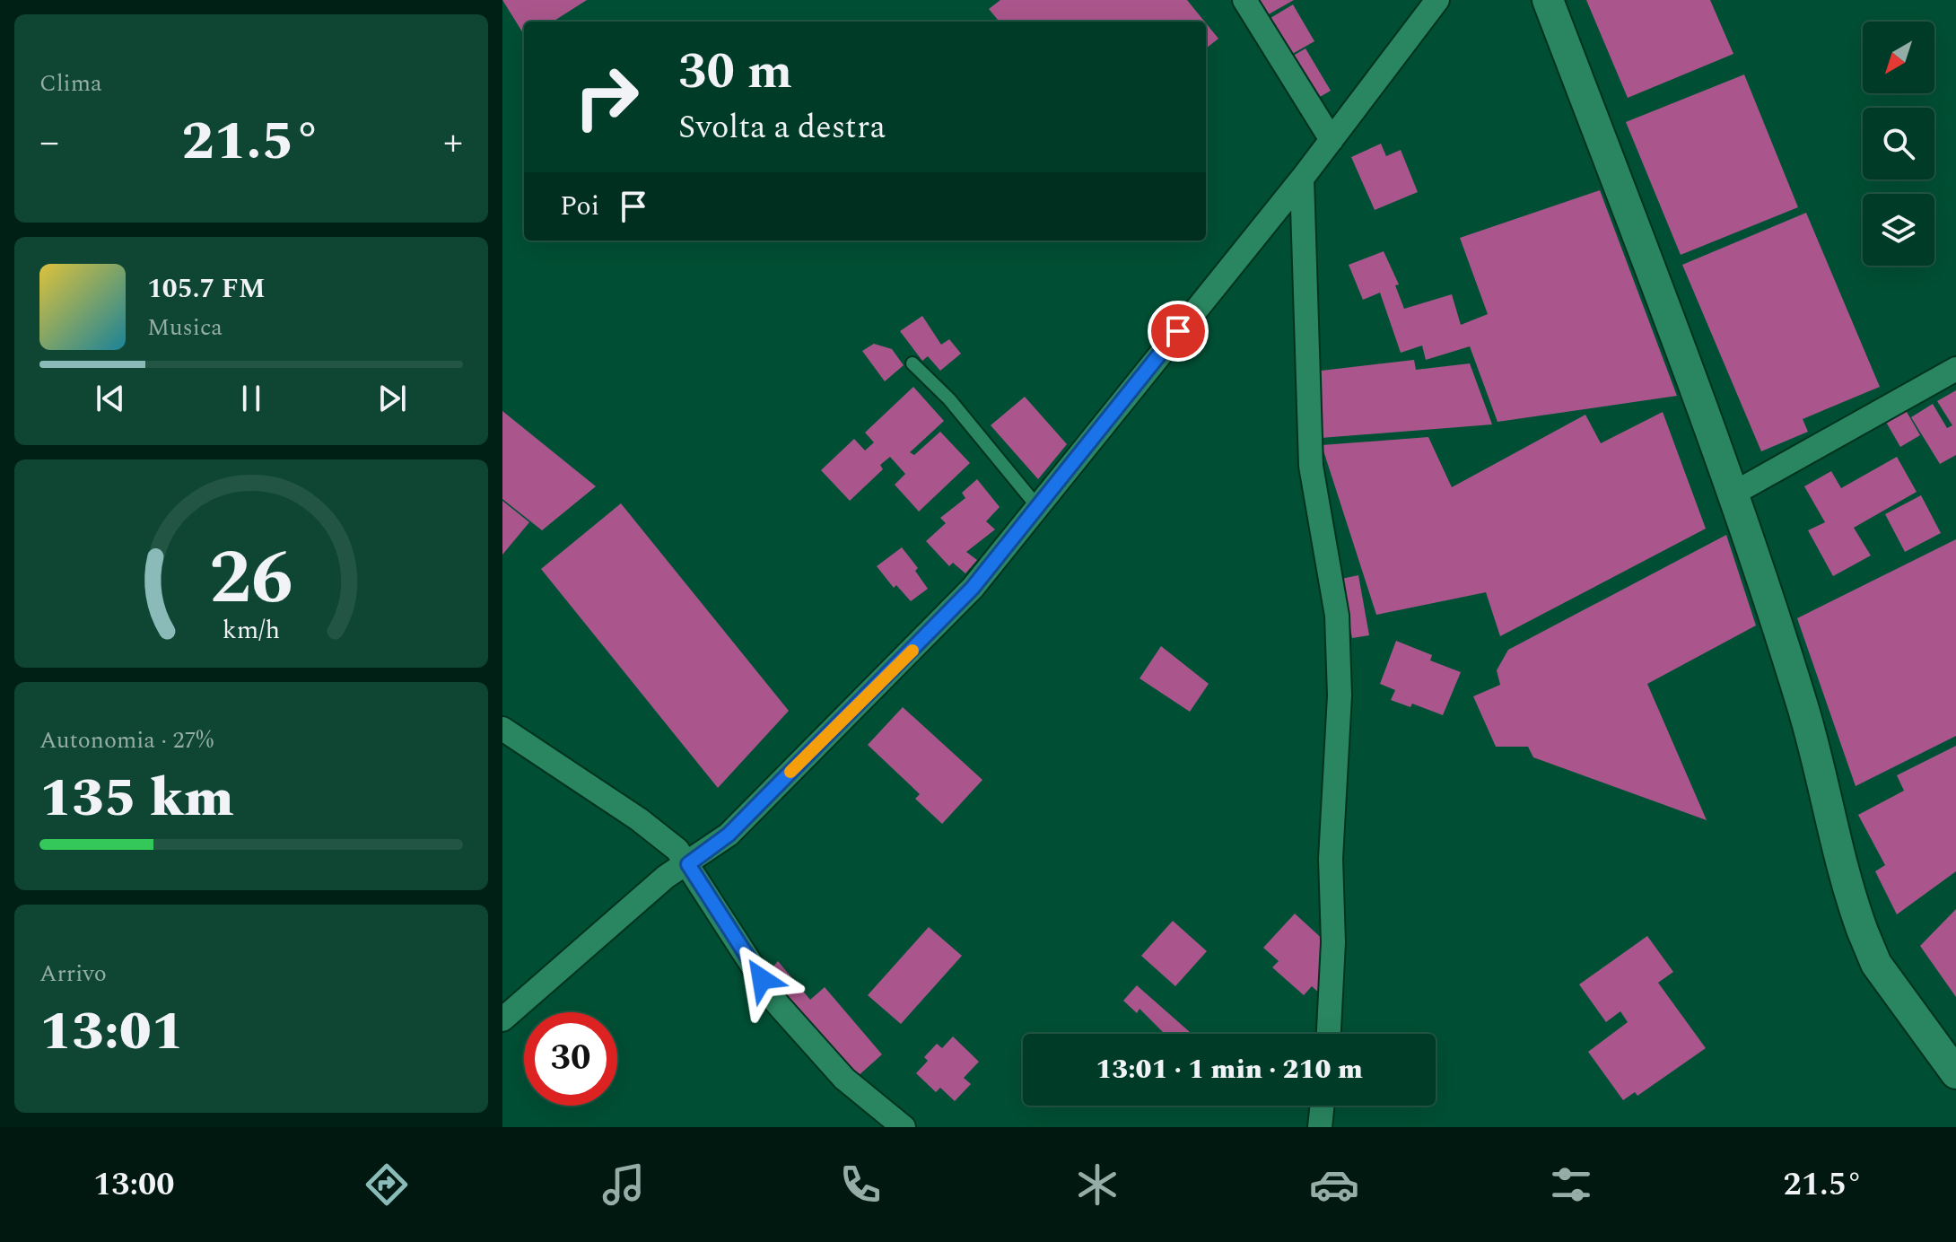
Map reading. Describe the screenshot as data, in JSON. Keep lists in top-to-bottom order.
{
  "north": "bottom left",
  "page": {
    "tile": [
      "Clima",
      ["Autonomia · 27%", "135 km"],
      ["Arrivo", "13:01"]
    ],
    "turn": ["30 m", "Svolta a destra"],
    "heat": ["−", "21.5°", "+"],
    "then": "Poi",
    "song": ["105.7 FM", "Musica"],
    "limit": "30",
    "trip": "13:01 · 1 min · 210 m",
    "tabs": ["13:00", "21.5°"],
    "gauge": ["26", "km/h"]
  }
}
